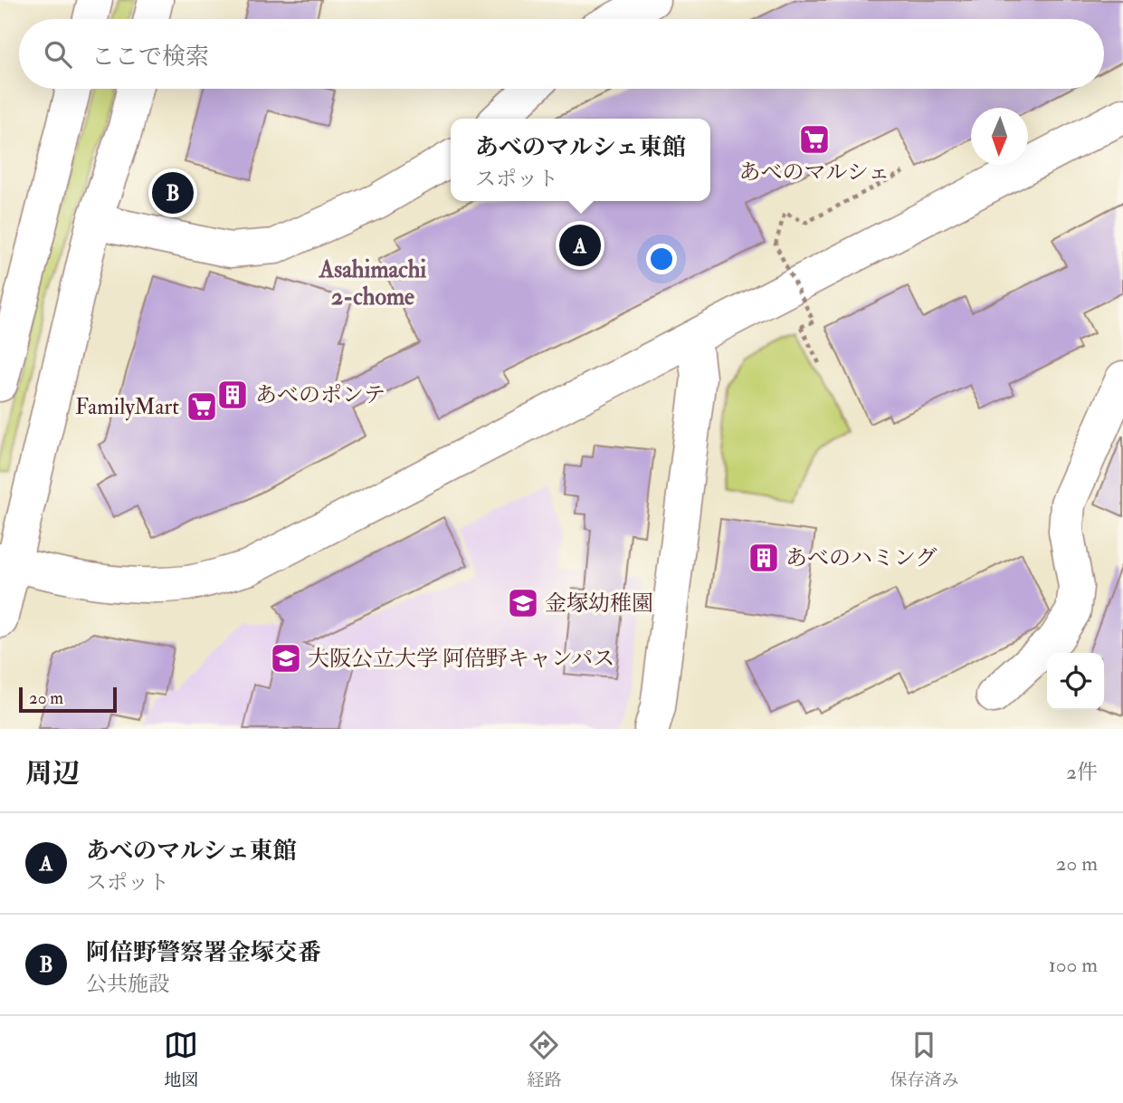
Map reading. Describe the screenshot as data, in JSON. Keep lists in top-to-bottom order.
{
  "districts": ["Asahimachi 2-chome"],
  "places": {
    "supermarket": ["あべのマルシェ", "FamilyMart"],
    "building": ["あべのポンテ", "あべのハミング"],
    "school or university": ["金塚幼稚園", "大阪公立大学 阿倍野キャンパス"]
  },
  "scale_bar": "20 m",
  "north": "bottom",
  "page": {
    "search": "ここで検索",
    "popup": ["あべのマルシェ東館", "スポット"],
    "pins": ["B", "A"],
    "scale": "20 m",
    "heading": ["周辺", "2件"],
    "list": [
      {
        "mark": "A",
        "name": "あべのマルシェ東館",
        "note": "スポット",
        "value": "20 m"
      },
      {
        "mark": "B",
        "name": "阿倍野警察署金塚交番",
        "note": "公共施設",
        "value": "100 m"
      }
    ],
    "nav": ["地図", "経路", "保存済み"]
  }
}
